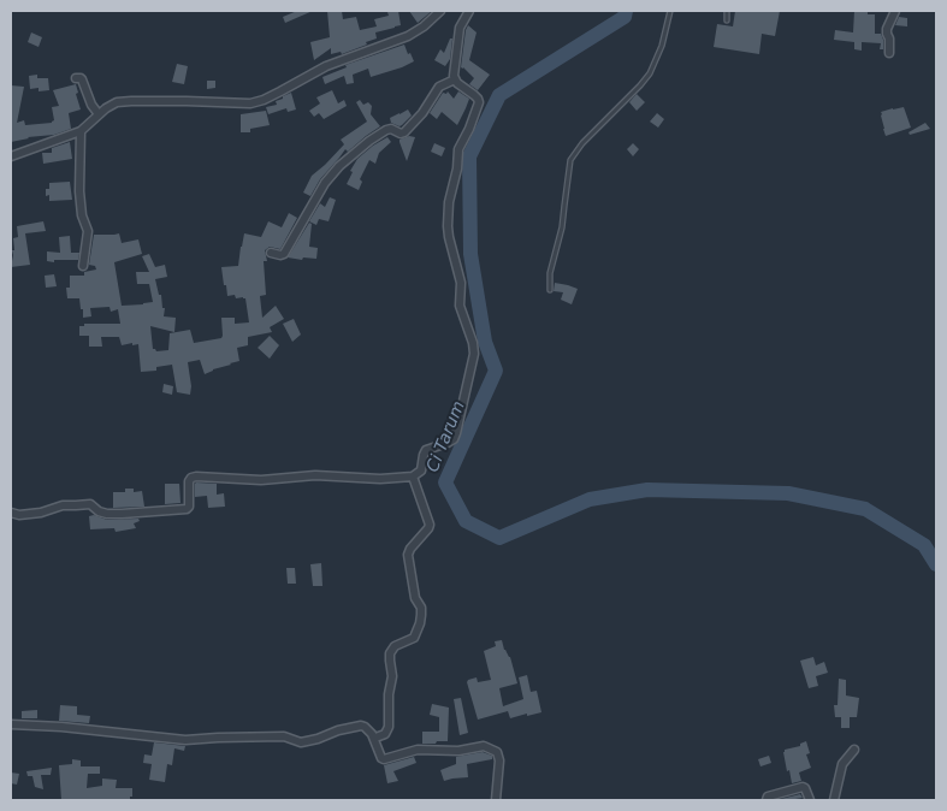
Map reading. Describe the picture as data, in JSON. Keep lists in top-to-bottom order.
{
  "water": ["Ci Tarum"]
}
